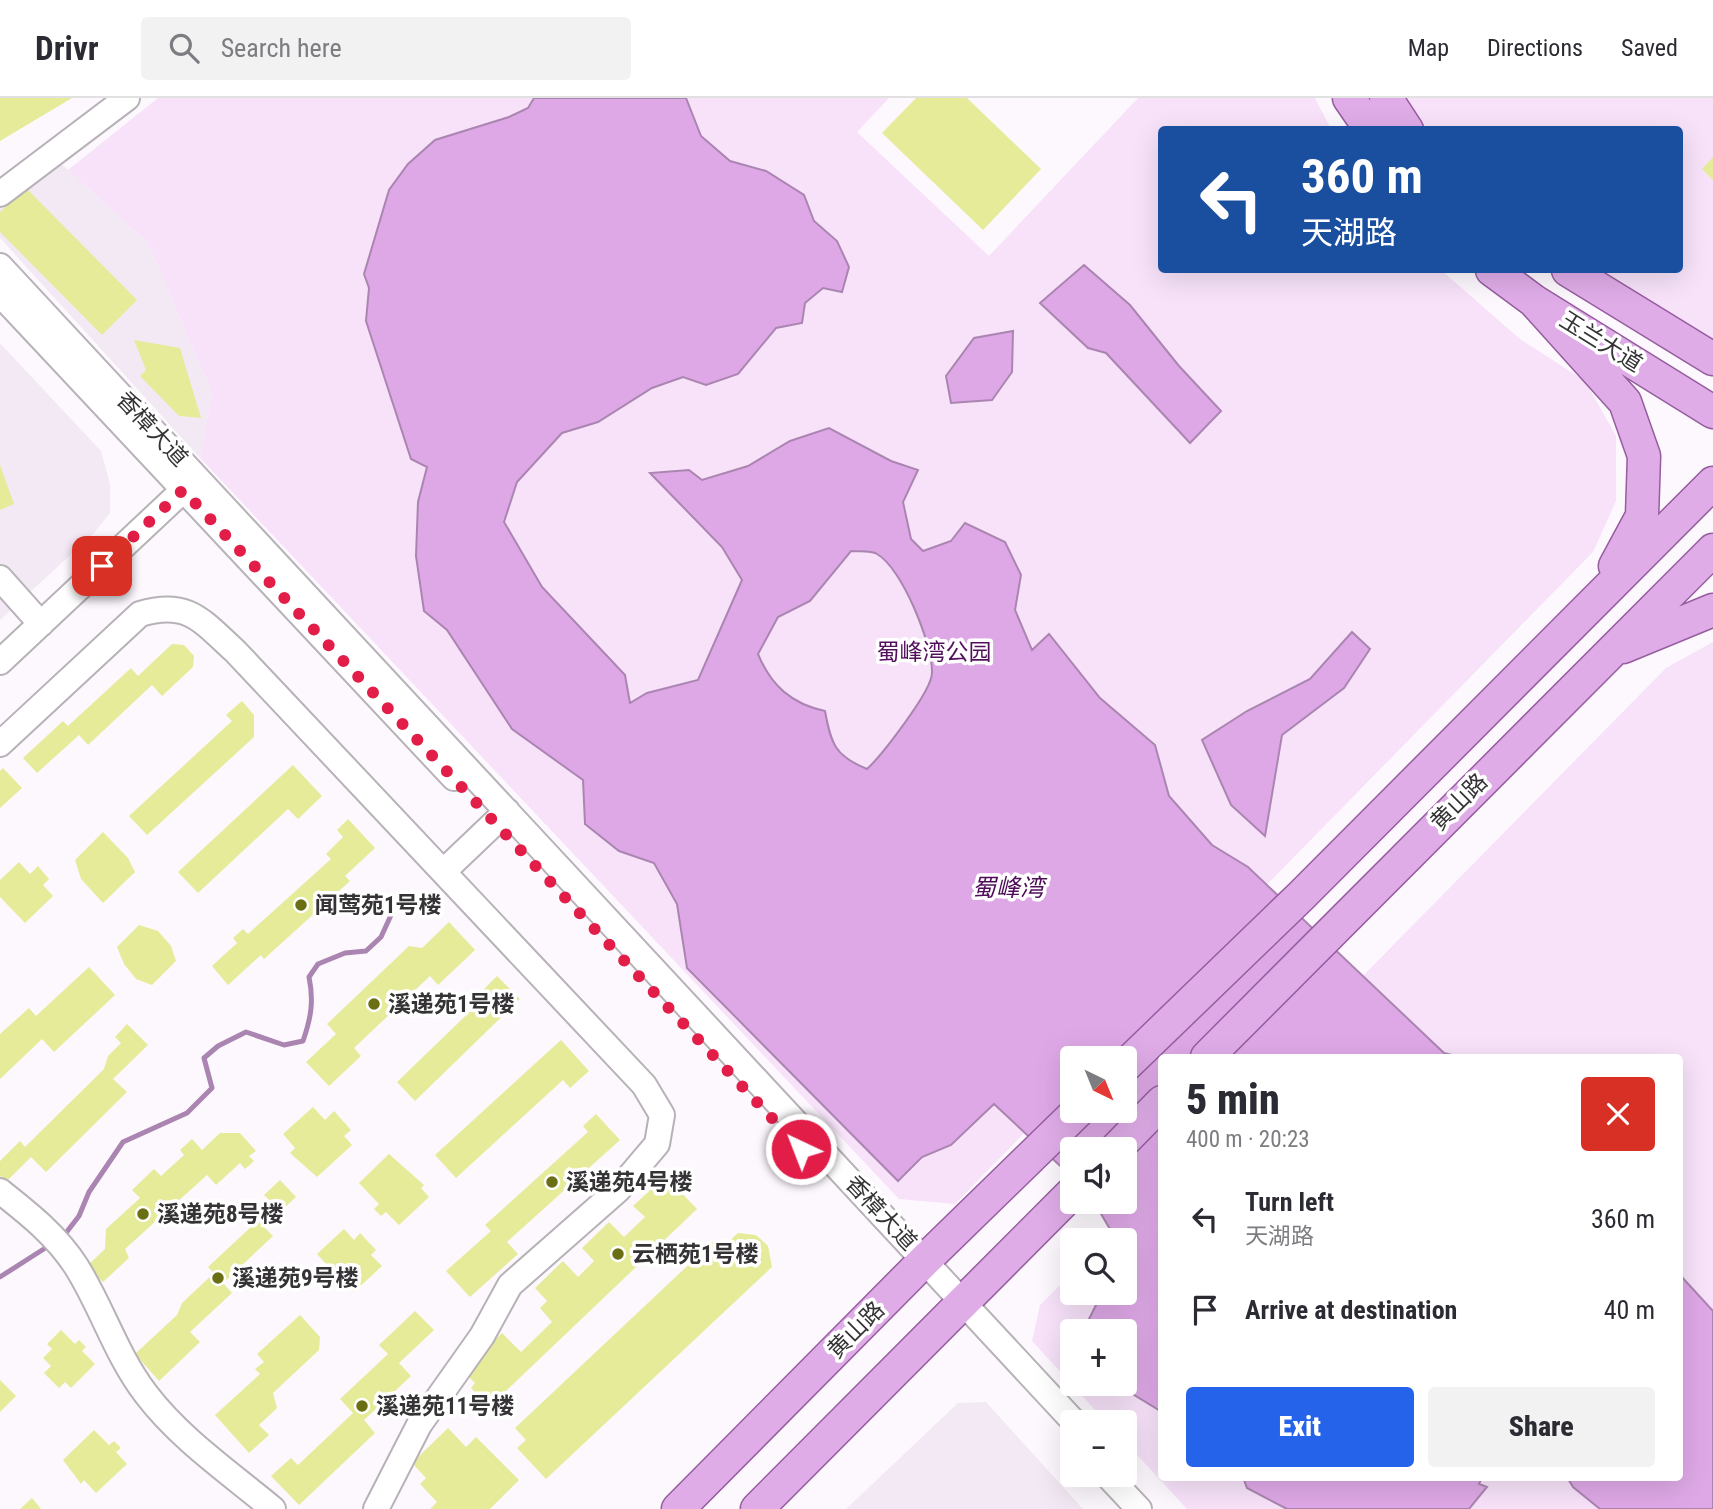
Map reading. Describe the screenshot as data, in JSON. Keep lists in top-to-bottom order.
{
  "streets": {
    "main road": ["玉兰大道", "黄山路"],
    "street": ["香樟大道"]
  },
  "crossings": [
    ["香樟大道", "黄山路"]
  ],
  "water": ["蜀峰湾"],
  "parks": ["蜀峰湾公园"],
  "places": [
    "闻莺苑1号楼",
    "溪递苑1号楼",
    "溪递苑4号楼",
    "溪递苑8号楼",
    "云栖苑1号楼",
    "溪递苑9号楼",
    "溪递苑11号楼"
  ],
  "north": "bottom right",
  "page": {
    "header": "Drivr",
    "search": "Search here",
    "nav": ["Map", "Directions", "Saved"],
    "turn": ["360 m", "天湖路"],
    "map_buttons": ["+", "−"],
    "heading": ["5 min", "400 m · 20:23"],
    "list": [
      {
        "name": "Turn left",
        "note": "天湖路",
        "value": "360 m"
      },
      {
        "name": "Arrive at destination",
        "value": "40 m"
      }
    ],
    "buttons": ["Exit", "Share"]
  }
}
